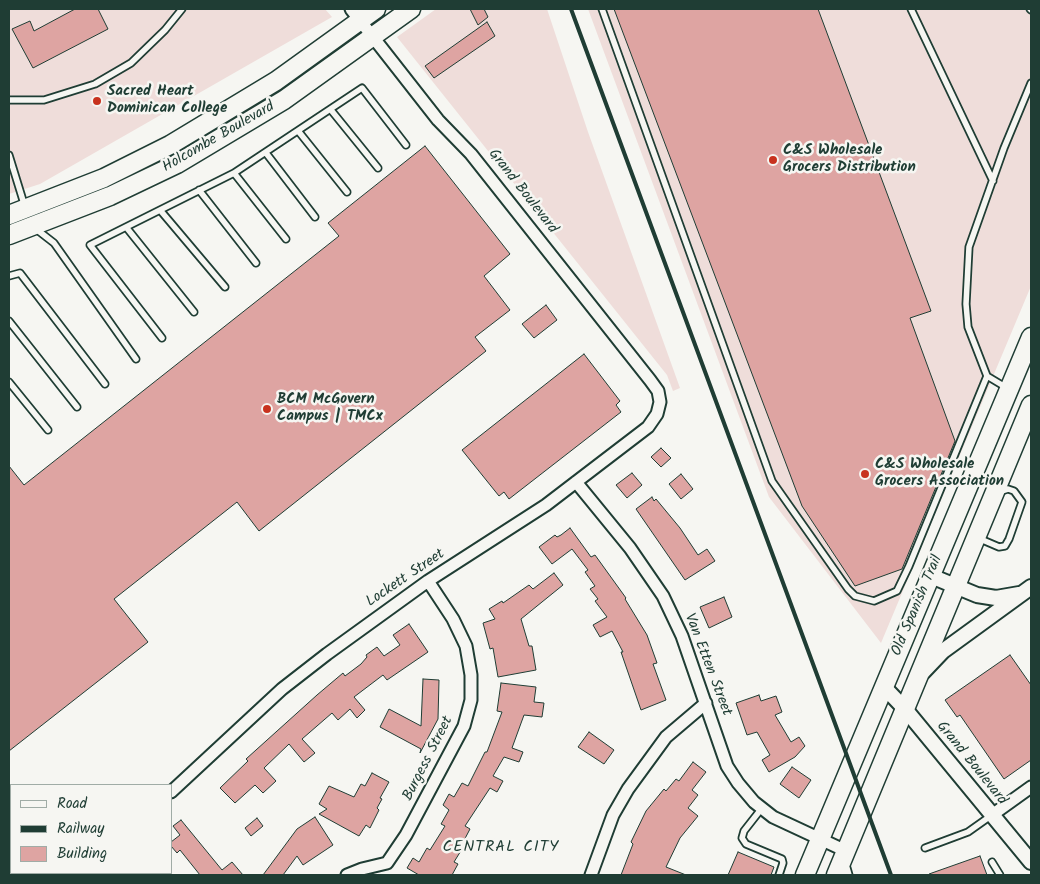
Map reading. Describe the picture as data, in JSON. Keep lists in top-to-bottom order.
{
  "streets": {
    "main road": ["Holcombe Boulevard", "Old Spanish Trail"],
    "street": [
      "Grand Boulevard",
      "Lockett Street",
      "Van Etten Street",
      "Burgess Street"
    ]
  },
  "crossings": [
    ["Holcombe Boulevard", "Grand Boulevard"],
    ["Grand Boulevard", "Lockett Street"],
    ["Grand Boulevard", "Old Spanish Trail"],
    ["Lockett Street", "Van Etten Street"],
    ["Lockett Street", "Burgess Street"],
    ["Old Spanish Trail", "Van Etten Street"]
  ],
  "districts": ["CENTRAL CITY"],
  "places": [
    "Sacred Heart Dominican College",
    "C&S Wholesale Grocers Distribution",
    "BCM McGovern Campus | TMCx",
    "C&S Wholesale Grocers Association"
  ],
  "legend": ["Road", "Railway", "Building"]
}
